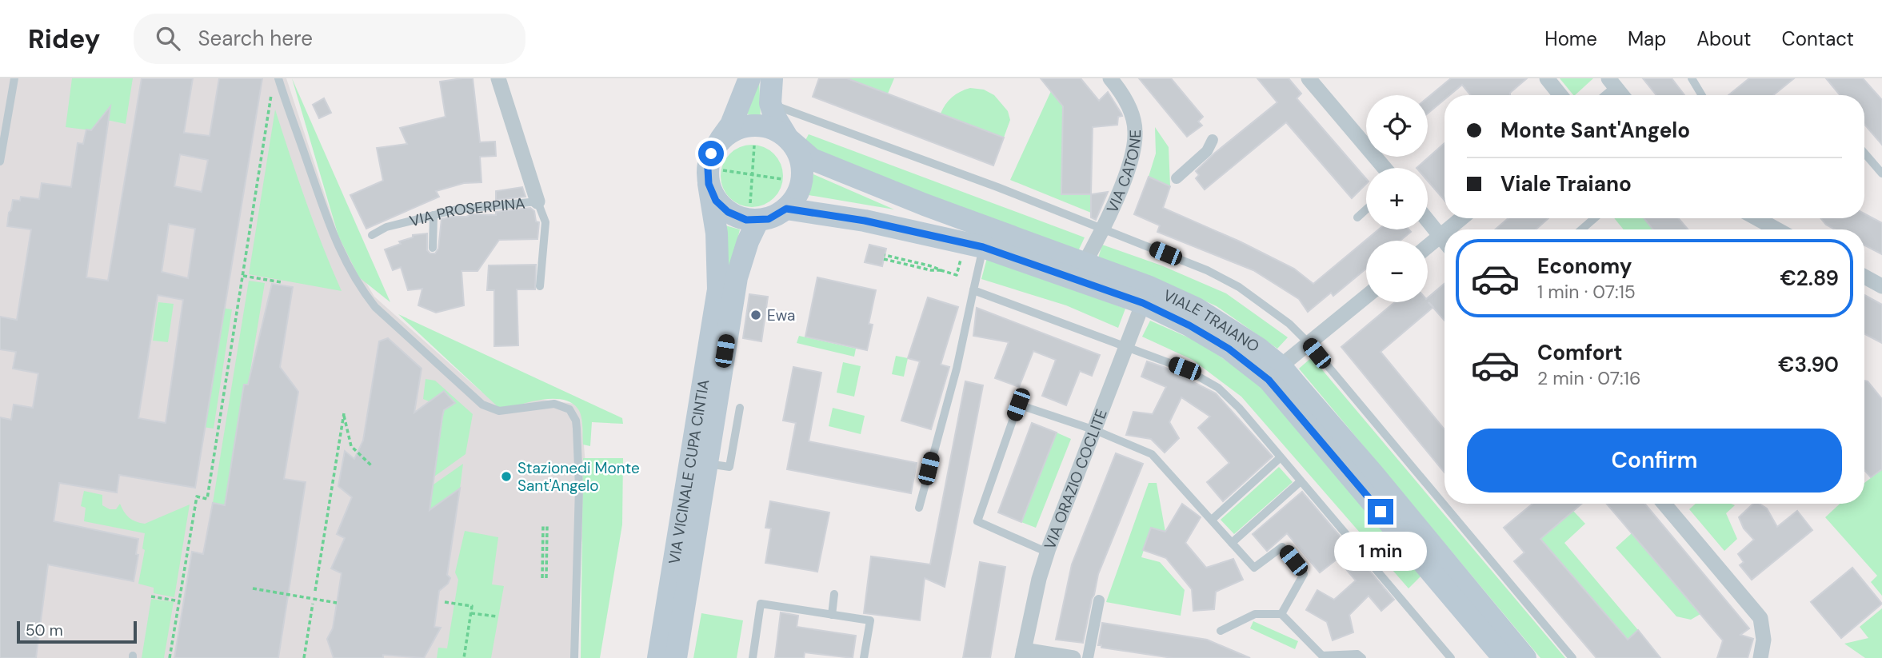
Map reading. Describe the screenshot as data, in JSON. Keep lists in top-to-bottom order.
{
  "streets": {
    "main road": ["VIALE TRAIANO", "VIA VICINALE CUPA CINTIA"],
    "street": ["VIA CATONE", "VIA PROSERPINA", "VIA ORAZIO COCLITE"]
  },
  "crossings": [
    ["VIA CATONE", "VIALE TRAIANO"],
    ["VIALE TRAIANO", "VIA ORAZIO COCLITE"]
  ],
  "places": ["Ewa", "Stazionedi Monte Sant'Angelo"],
  "scale_bar": "50 m",
  "page": {
    "header": "Ridey",
    "search": "Search here",
    "nav": [
      "Home",
      "Map",
      "About",
      "Contact"
    ],
    "map_buttons": ["+", "−"],
    "banner": ["Monte Sant'Angelo", "Viale Traiano"],
    "list": [
      {
        "name": "Economy",
        "note": "1 min · 07:15",
        "value": "€2.89"
      },
      {
        "name": "Comfort",
        "note": "2 min · 07:16",
        "value": "€3.90"
      }
    ],
    "buttons": "Confirm",
    "bubble": "1 min",
    "scale": "50 m"
  }
}
